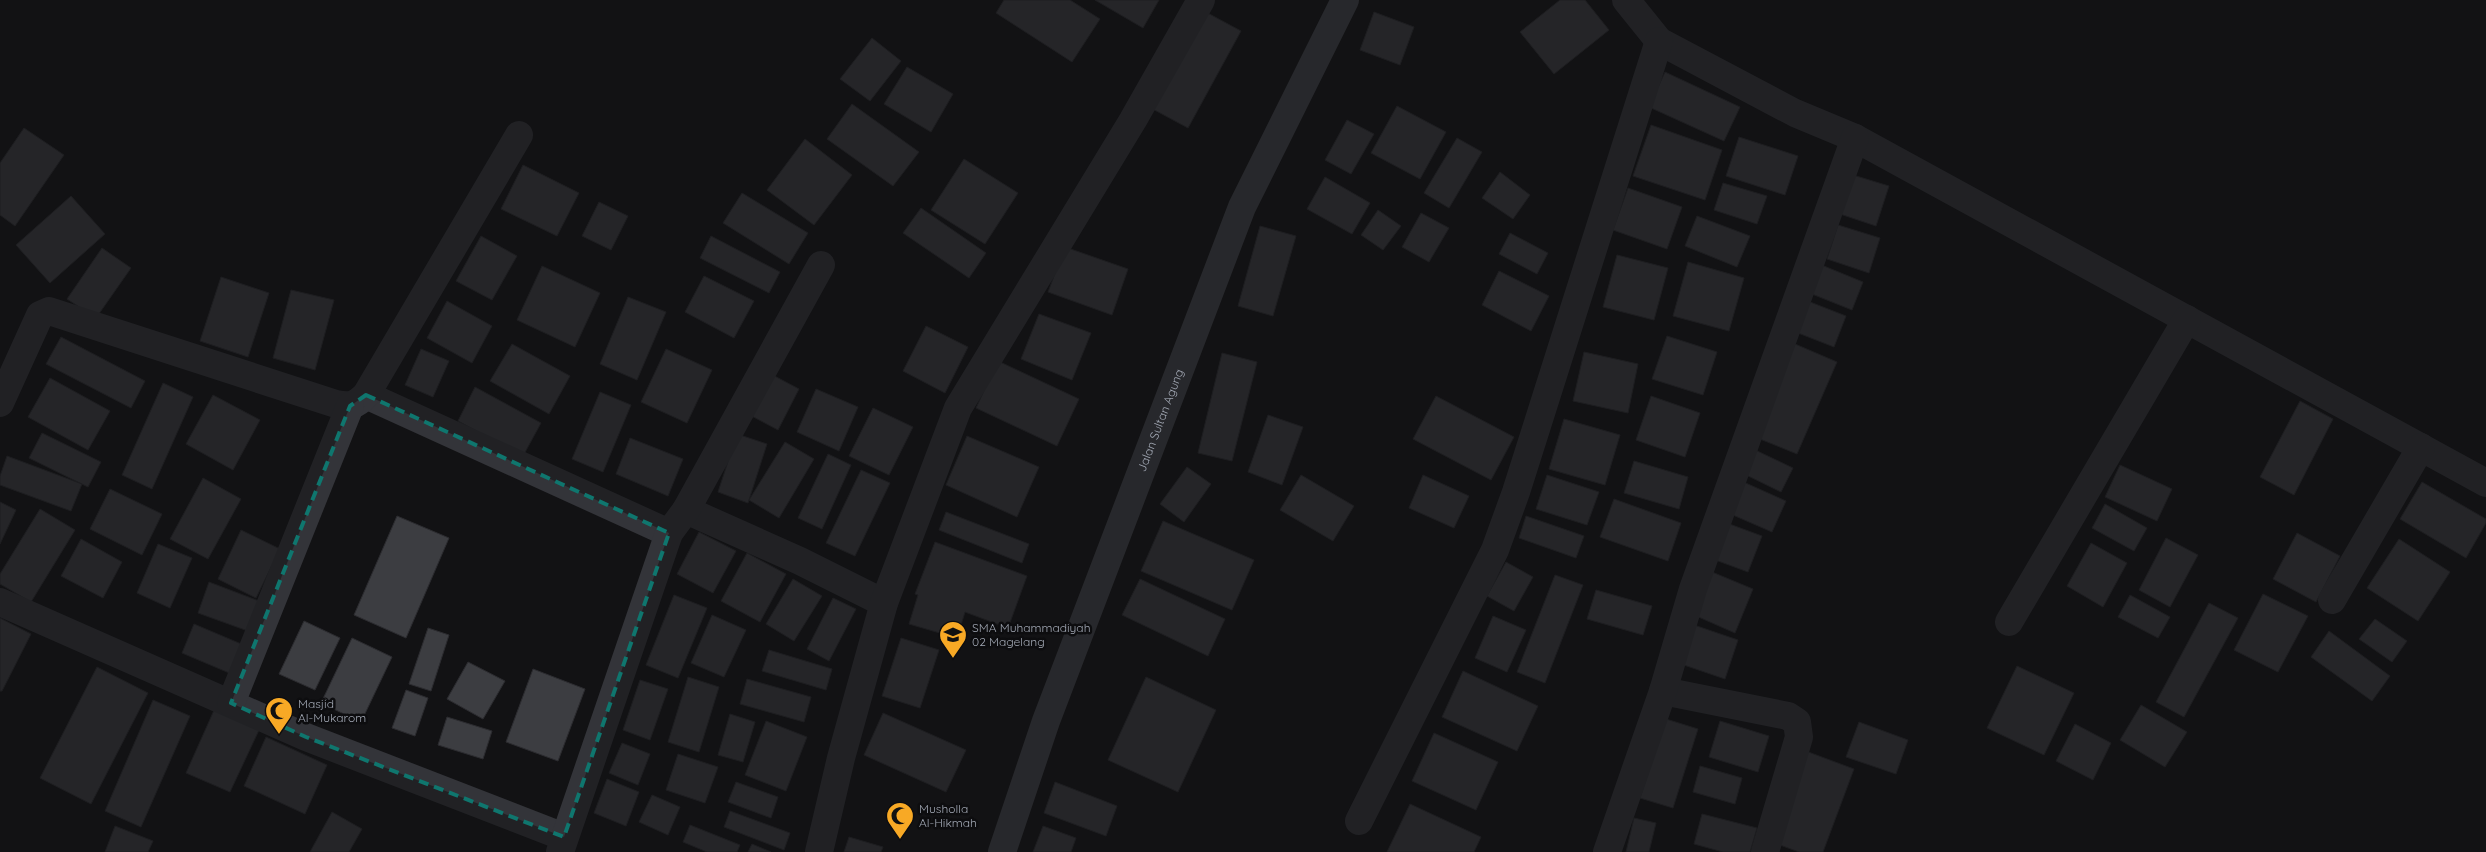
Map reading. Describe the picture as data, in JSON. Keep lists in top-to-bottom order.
{
  "streets": {
    "main road": ["Jalan Sultan Agung"]
  },
  "places": {
    "school or university": ["SMA Muhammadiyah 02 Magelang"],
    "mosque": ["Masjid Al-Mukarom", "Musholla Al-Hikmah"]
  }
}
